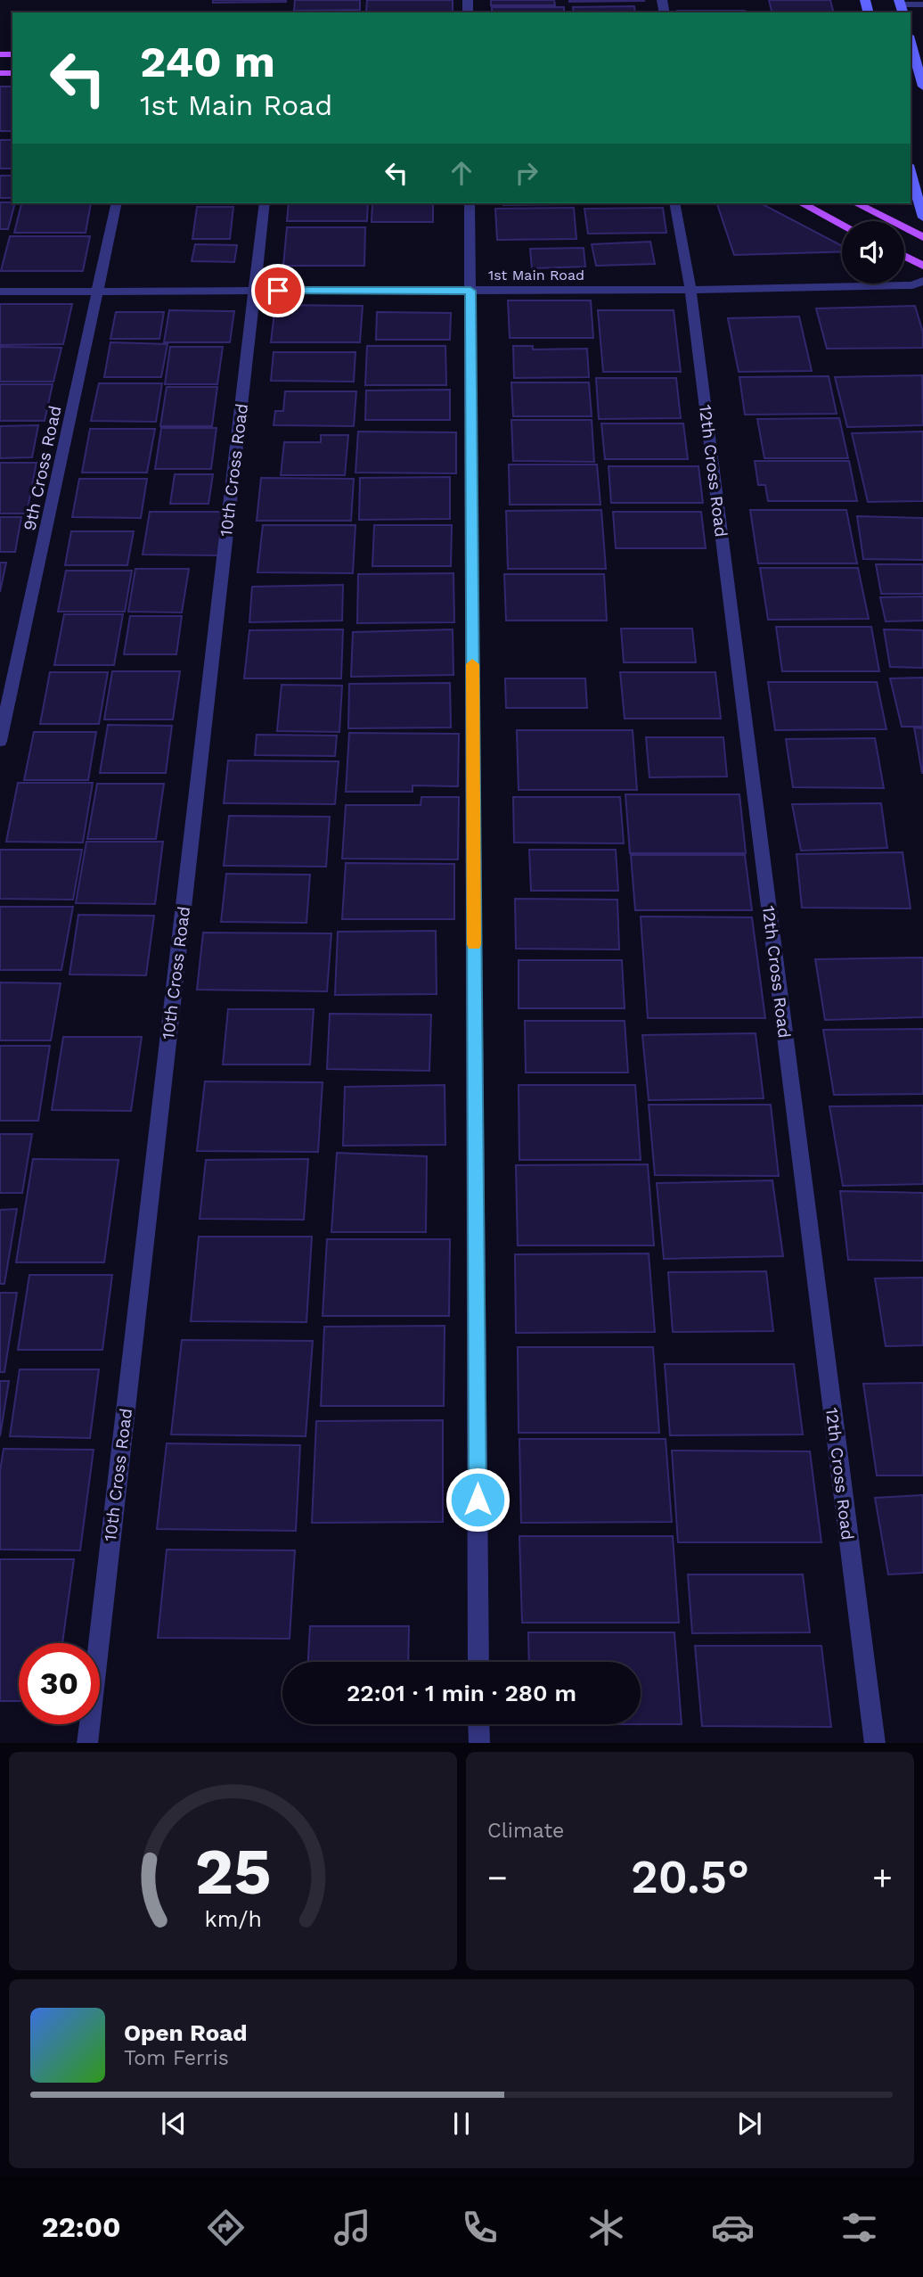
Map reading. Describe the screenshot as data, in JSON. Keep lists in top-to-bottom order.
{
  "streets": {
    "street": [
      "1st Main Road",
      "9th Cross Road",
      "10th Cross Road",
      "12th Cross Road"
    ]
  },
  "crossings": [
    ["1st Main Road", "9th Cross Road"],
    ["1st Main Road", "10th Cross Road"],
    ["1st Main Road", "12th Cross Road"]
  ],
  "page": {
    "turn": ["240 m", "1st Main Road"],
    "limit": "30",
    "trip": "22:01 · 1 min · 280 m",
    "tile": "Climate",
    "heat": ["−", "20.5°", "+"],
    "song": ["Open Road", "Tom Ferris"],
    "tabs": "22:00",
    "gauge": ["25", "km/h"]
  }
}
